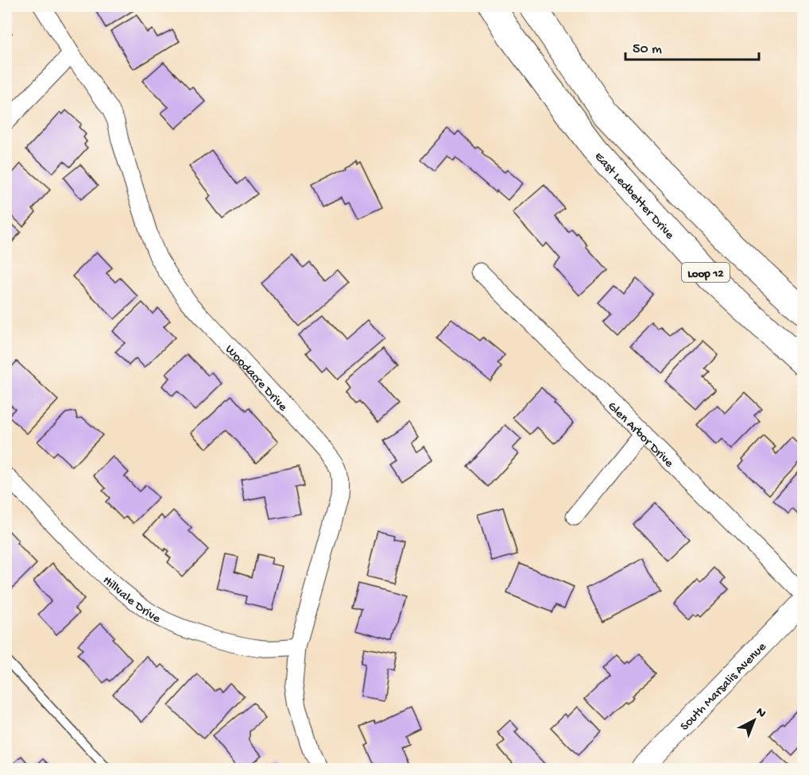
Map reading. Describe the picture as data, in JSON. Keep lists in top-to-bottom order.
{
  "streets": {
    "main road": ["East Ledbetter Drive", "Loop 12"],
    "street": [
      "Woodacre Drive",
      "Glen Arbor Drive",
      "Hillvale Drive",
      "South Marsalis Avenue"
    ]
  },
  "crossings": [
    ["Woodacre Drive", "Hillvale Drive"]
  ],
  "scale_bar": "50 m",
  "north": "top right"
}
